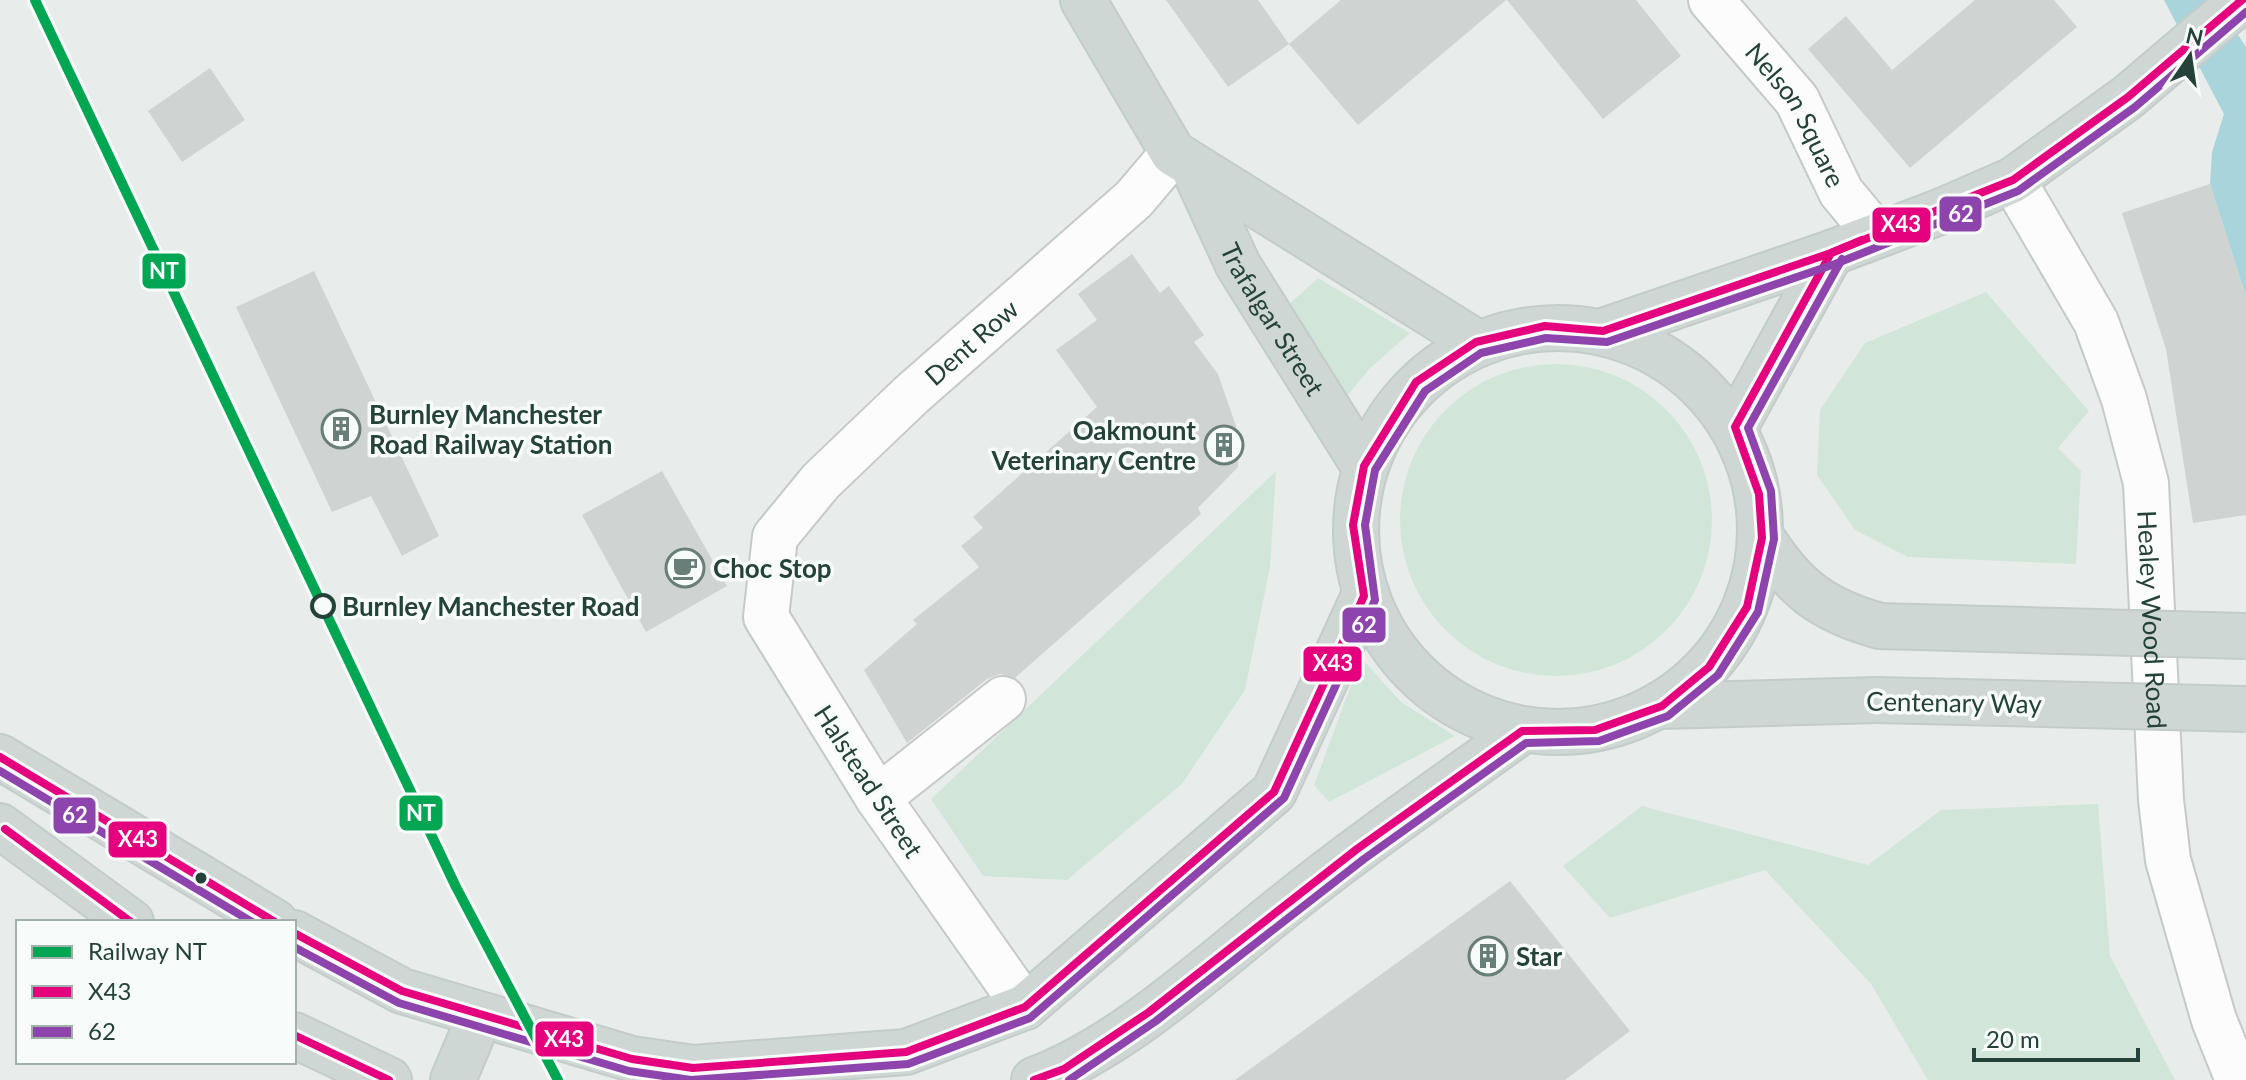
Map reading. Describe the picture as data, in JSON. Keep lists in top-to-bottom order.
{
  "streets": {
    "main road": ["Trafalgar Street", "Centenary Way"],
    "street": [
      "Nelson Square",
      "Dent Row",
      "Healey Wood Road",
      "Halstead Street"
    ]
  },
  "crossings": [
    ["Trafalgar Street", "Dent Row"],
    ["Dent Row", "Halstead Street"]
  ],
  "places": {
    "building": ["Burnley Manchester Road Railway Station", "Oakmount Veterinary Centre", "Star"],
    "cafe": ["Choc Stop"],
    "other": ["Burnley Manchester Road"]
  },
  "lines": ["rail line NT", "transit line X43", "transit line 62"],
  "legend": ["Railway NT", "X43", "62"],
  "scale_bar": "20 m",
  "north": "top"
}
